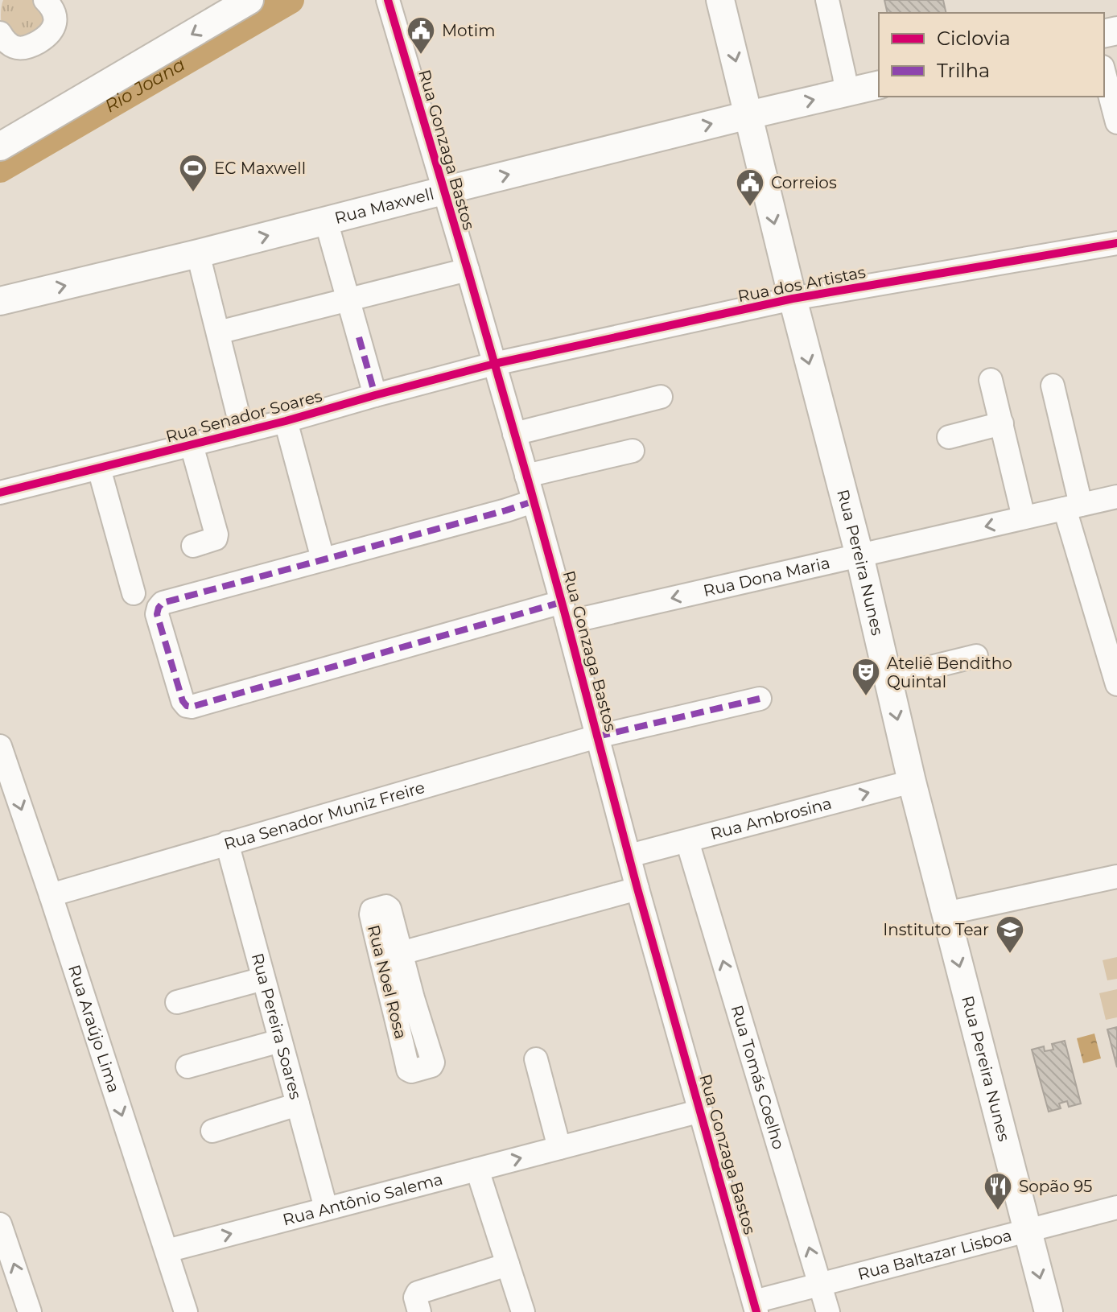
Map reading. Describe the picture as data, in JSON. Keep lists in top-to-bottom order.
{
  "streets": {
    "main road": ["Rua Maxwell", "Rua Pereira Nunes"],
    "street": [
      "Rua Gonzaga Bastos",
      "Rua dos Artistas",
      "Rua Senador Soares",
      "Rua Dona Maria",
      "Rua Senador Muniz Freire",
      "Rua Ambrosina",
      "Rua Pereira Soares",
      "Rua Araújo Lima",
      "Rua Tomás Coelho",
      "Rua Antônio Salema",
      "Rua Baltazar Lisboa"
    ]
  },
  "crossings": [
    ["Rua Gonzaga Bastos", "Rua Maxwell"],
    ["Rua Gonzaga Bastos", "Rua dos Artistas"],
    ["Rua Gonzaga Bastos", "Rua Senador Soares"],
    ["Rua Gonzaga Bastos", "Rua Dona Maria"],
    ["Rua Gonzaga Bastos", "Rua Senador Muniz Freire"],
    ["Rua Gonzaga Bastos", "Rua Ambrosina"],
    ["Rua Gonzaga Bastos", "Rua Antônio Salema"],
    ["Rua Gonzaga Bastos", "Rua Baltazar Lisboa"],
    ["Rua Maxwell", "Rua Pereira Nunes"],
    ["Rua dos Artistas", "Rua Senador Soares"],
    ["Rua dos Artistas", "Rua Pereira Nunes"],
    ["Rua Pereira Nunes", "Rua Dona Maria"],
    ["Rua Pereira Nunes", "Rua Ambrosina"],
    ["Rua Pereira Nunes", "Rua Baltazar Lisboa"],
    ["Rua Senador Muniz Freire", "Rua Pereira Soares"],
    ["Rua Senador Muniz Freire", "Rua Araújo Lima"],
    ["Rua Ambrosina", "Rua Tomás Coelho"],
    ["Rua Pereira Soares", "Rua Antônio Salema"],
    ["Rua Araújo Lima", "Rua Antônio Salema"],
    ["Rua Tomás Coelho", "Rua Baltazar Lisboa"]
  ],
  "one_way": [
    "Rua Pereira Nunes",
    "Rua Ambrosina",
    "Rua Araújo Lima",
    "Rua Tomás Coelho"
  ],
  "water": ["Rio Joana"],
  "places": {
    "public building": ["Motim", "Correios"],
    "sports": ["EC Maxwell"],
    "theatre": ["Ateliê Benditho Quintal"],
    "school or university": ["Instituto Tear"],
    "restaurant": ["Sopão 95"]
  },
  "legend": ["Ciclovia", "Trilha"]
}
